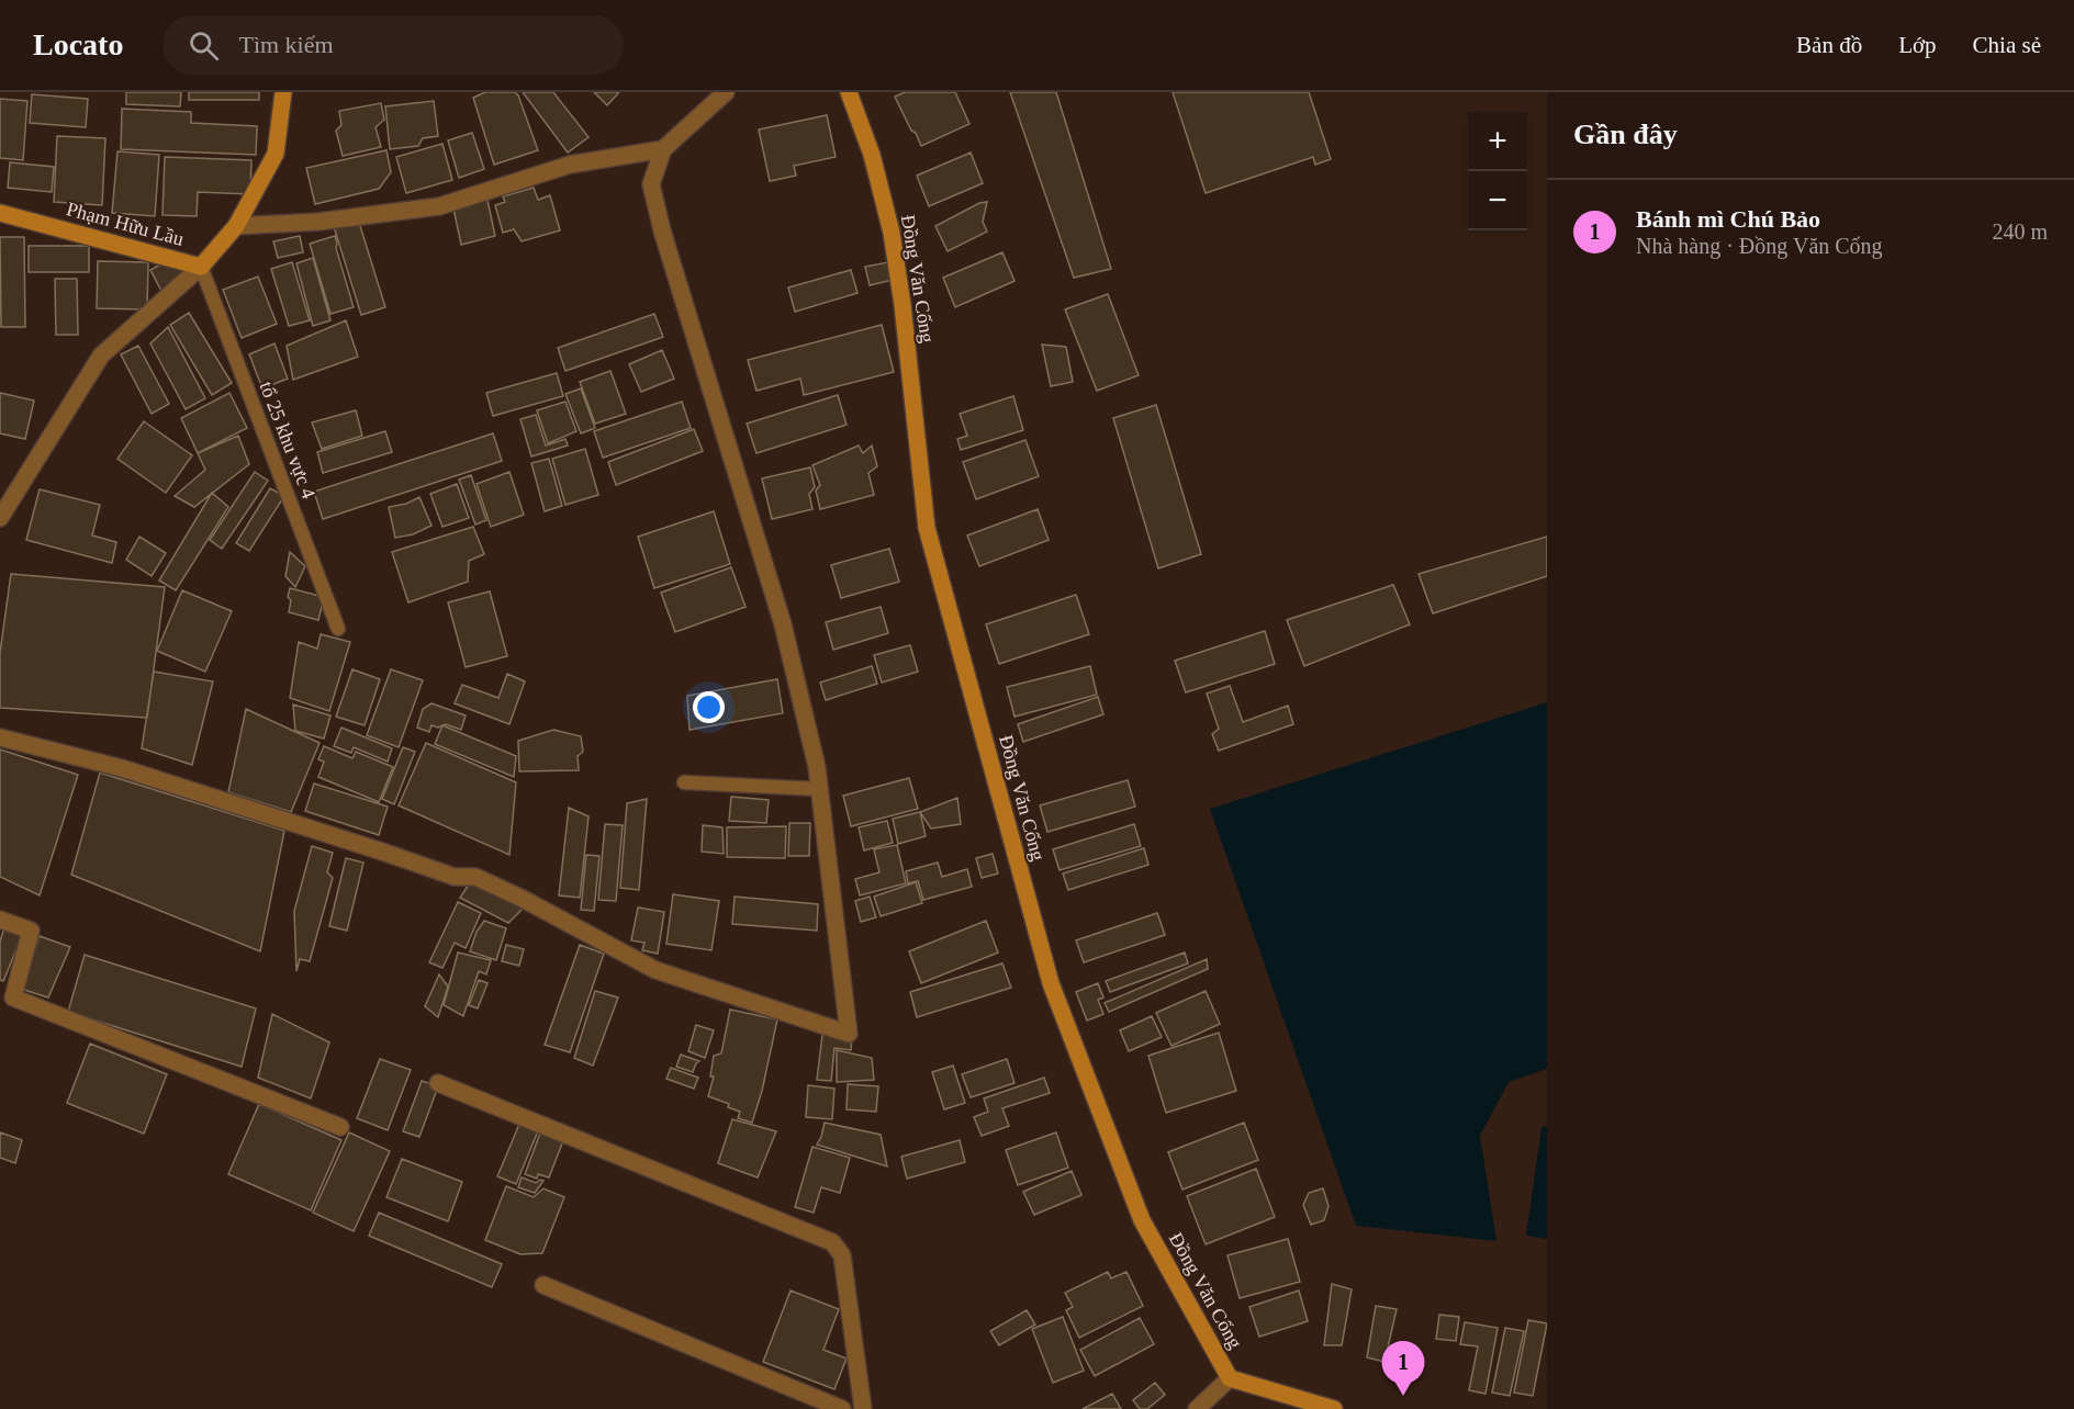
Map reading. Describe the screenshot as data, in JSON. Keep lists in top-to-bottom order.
{
  "streets": {
    "street": ["Phạm Hữu Lầu", "Đồng Văn Cống"],
    "lane": ["tổ 25 khu vực 4"]
  },
  "crossings": [
    ["Phạm Hữu Lầu", "tổ 25 khu vực 4"]
  ],
  "page": {
    "header": "Locato",
    "search": "Tìm kiếm",
    "nav": ["Bản đồ", "Lớp", "Chia sẻ"],
    "heading": "Gần đây",
    "map_buttons": ["+", "−"],
    "list": [
      {
        "mark": "1",
        "name": "Bánh mì Chú Bảo",
        "note": "Nhà hàng · Đồng Văn Cống",
        "value": "240 m"
      }
    ],
    "pins": "1"
  }
}
